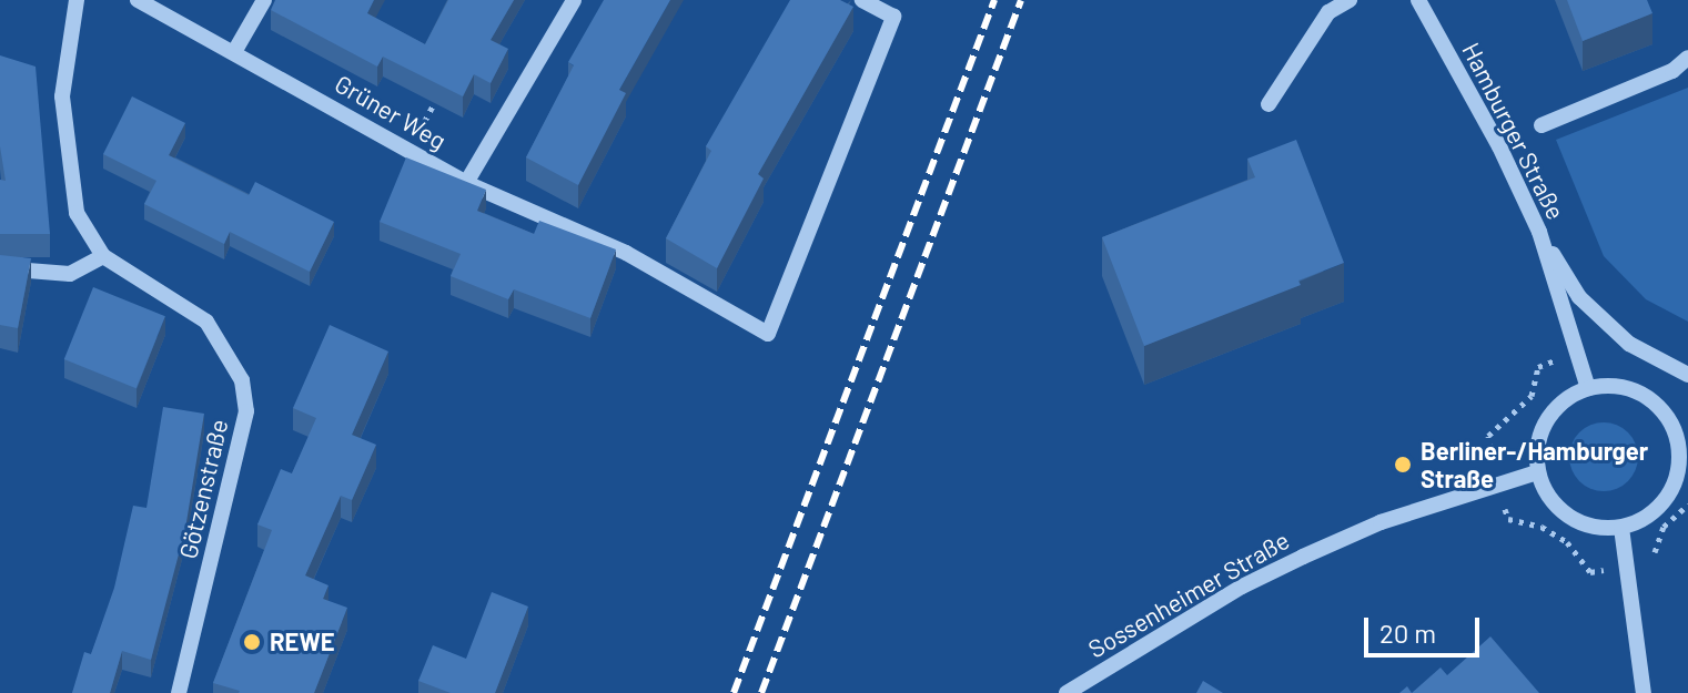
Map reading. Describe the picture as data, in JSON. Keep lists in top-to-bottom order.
{
  "streets": {
    "street": [
      "Grüner Weg",
      "Hamburger Straße",
      "Götzenstraße",
      "Sossenheimer Straße"
    ]
  },
  "crossings": [
    ["Hamburger Straße", "Sossenheimer Straße"]
  ],
  "places": ["Berliner-/Hamburger Straße", "REWE"],
  "scale_bar": "20 m"
}
